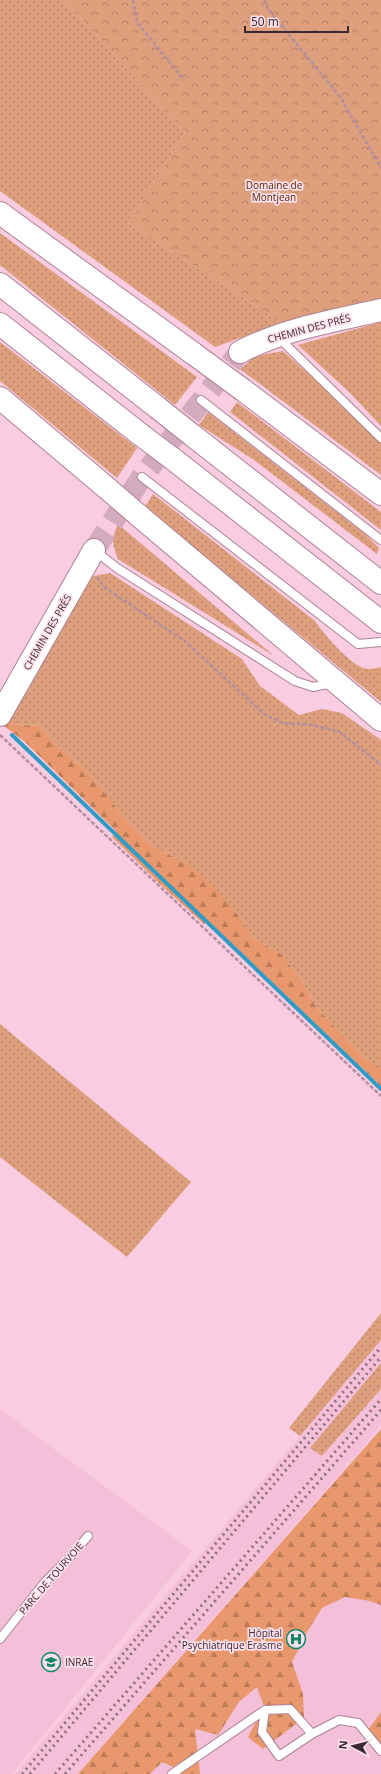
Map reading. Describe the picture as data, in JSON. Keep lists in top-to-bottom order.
{
  "streets": {
    "main road": ["CHEMIN DES PRÉS"],
    "lane": ["PARC DE TOURVOIE"]
  },
  "parks": ["Domaine de Montjean"],
  "places": {
    "hospital": ["Hôpital Psychiatrique Erasme"],
    "school or university": ["INRAE"]
  },
  "scale_bar": "50 m",
  "north": "left"
}
